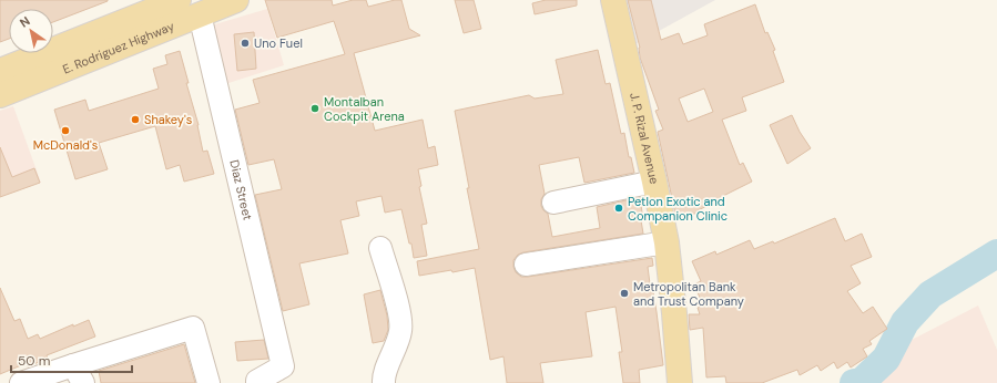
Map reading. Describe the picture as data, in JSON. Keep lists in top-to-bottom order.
{
  "streets": {
    "main road": ["E. Rodriguez Highway", "J. P. Rizal Avenue"],
    "street": ["Diaz Street"]
  },
  "crossings": [
    ["E. Rodriguez Highway", "Diaz Street"]
  ],
  "places": [
    "Uno Fuel",
    "Montalban Cockpit Arena",
    "Shakey's",
    "McDonald's",
    "Petlon Exotic and Companion Clinic",
    "Metropolitan Bank and Trust Company"
  ],
  "scale_bar": "50 m",
  "north": "top left"
}
